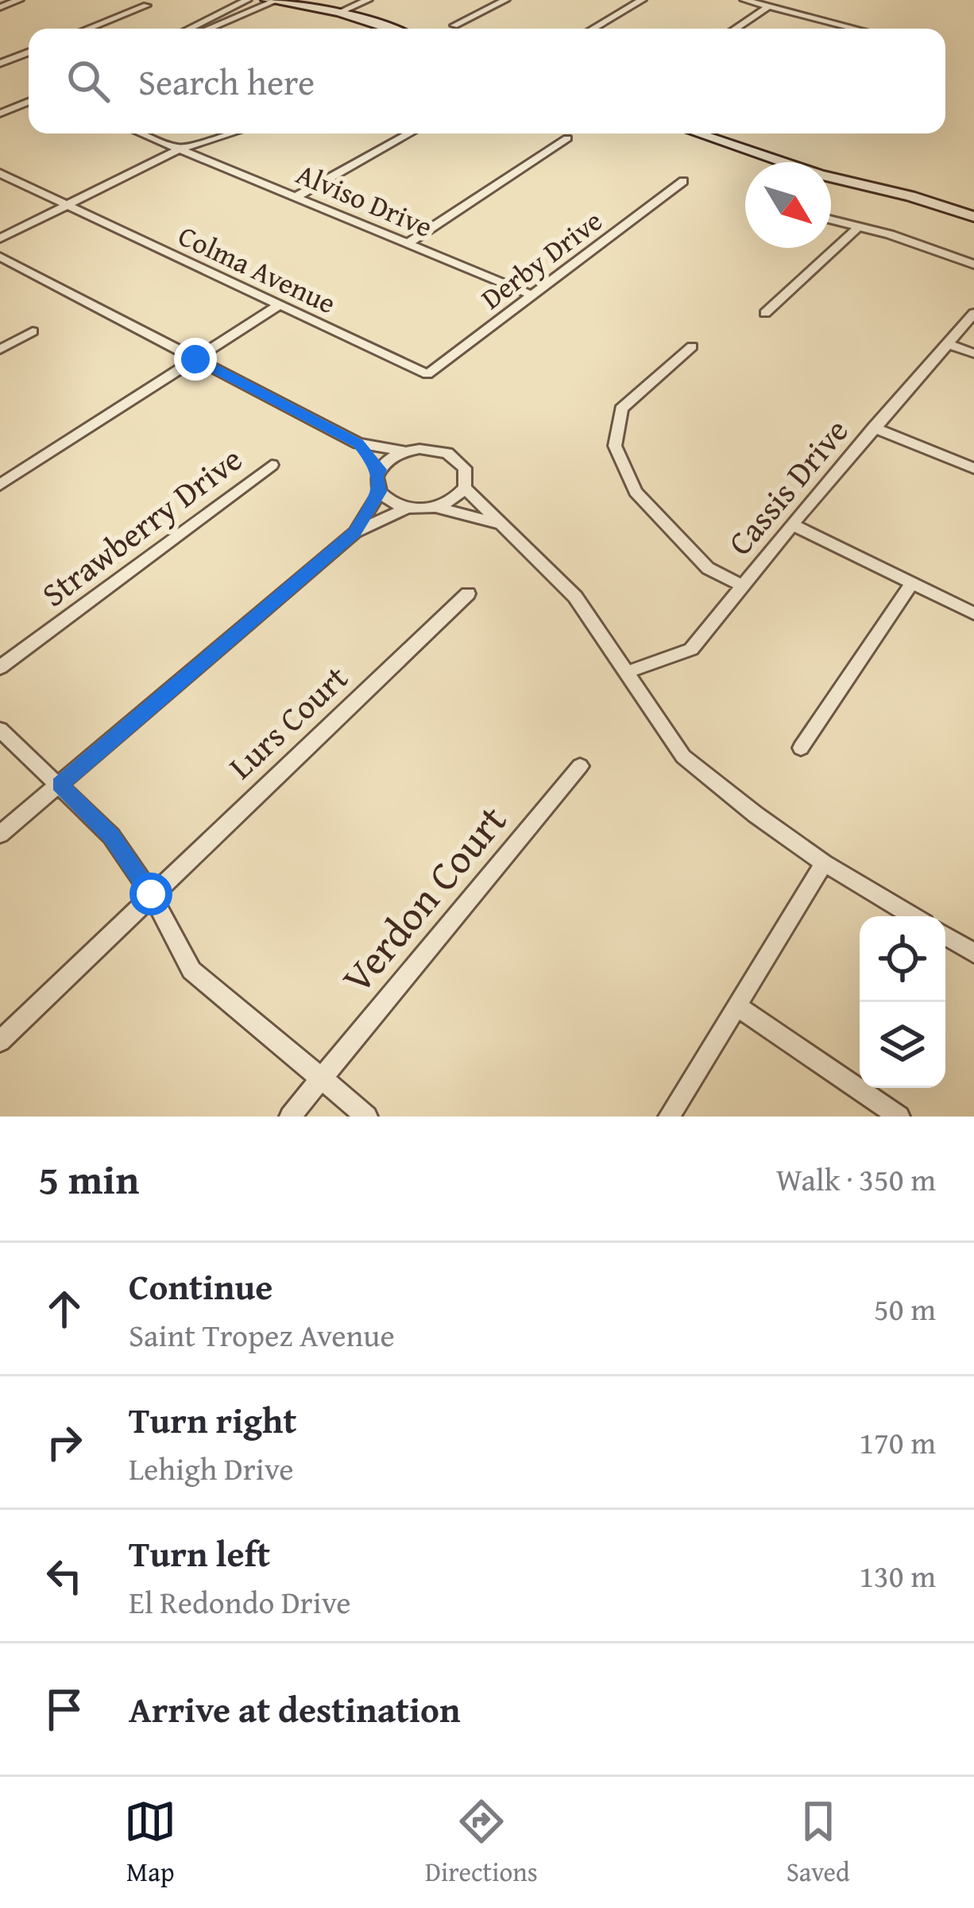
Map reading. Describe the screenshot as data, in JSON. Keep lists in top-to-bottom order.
{
  "streets": {
    "street": [
      "Alviso Drive",
      "Derby Drive",
      "Colma Avenue",
      "Cassis Drive",
      "Strawberry Drive",
      "Lurs Court",
      "Verdon Court"
    ]
  },
  "crossings": [
    ["Alviso Drive", "Derby Drive"],
    ["Derby Drive", "Colma Avenue"]
  ],
  "north": "bottom right",
  "page": {
    "search": "Search here",
    "heading": ["5 min", "Walk · 350 m"],
    "list": [
      ["Continue", "Saint Tropez Avenue", "50 m"],
      ["Turn right", "Lehigh Drive", "170 m"],
      ["Turn left", "El Redondo Drive", "130 m"],
      "Arrive at destination"
    ],
    "nav": ["Map", "Directions", "Saved"]
  }
}
